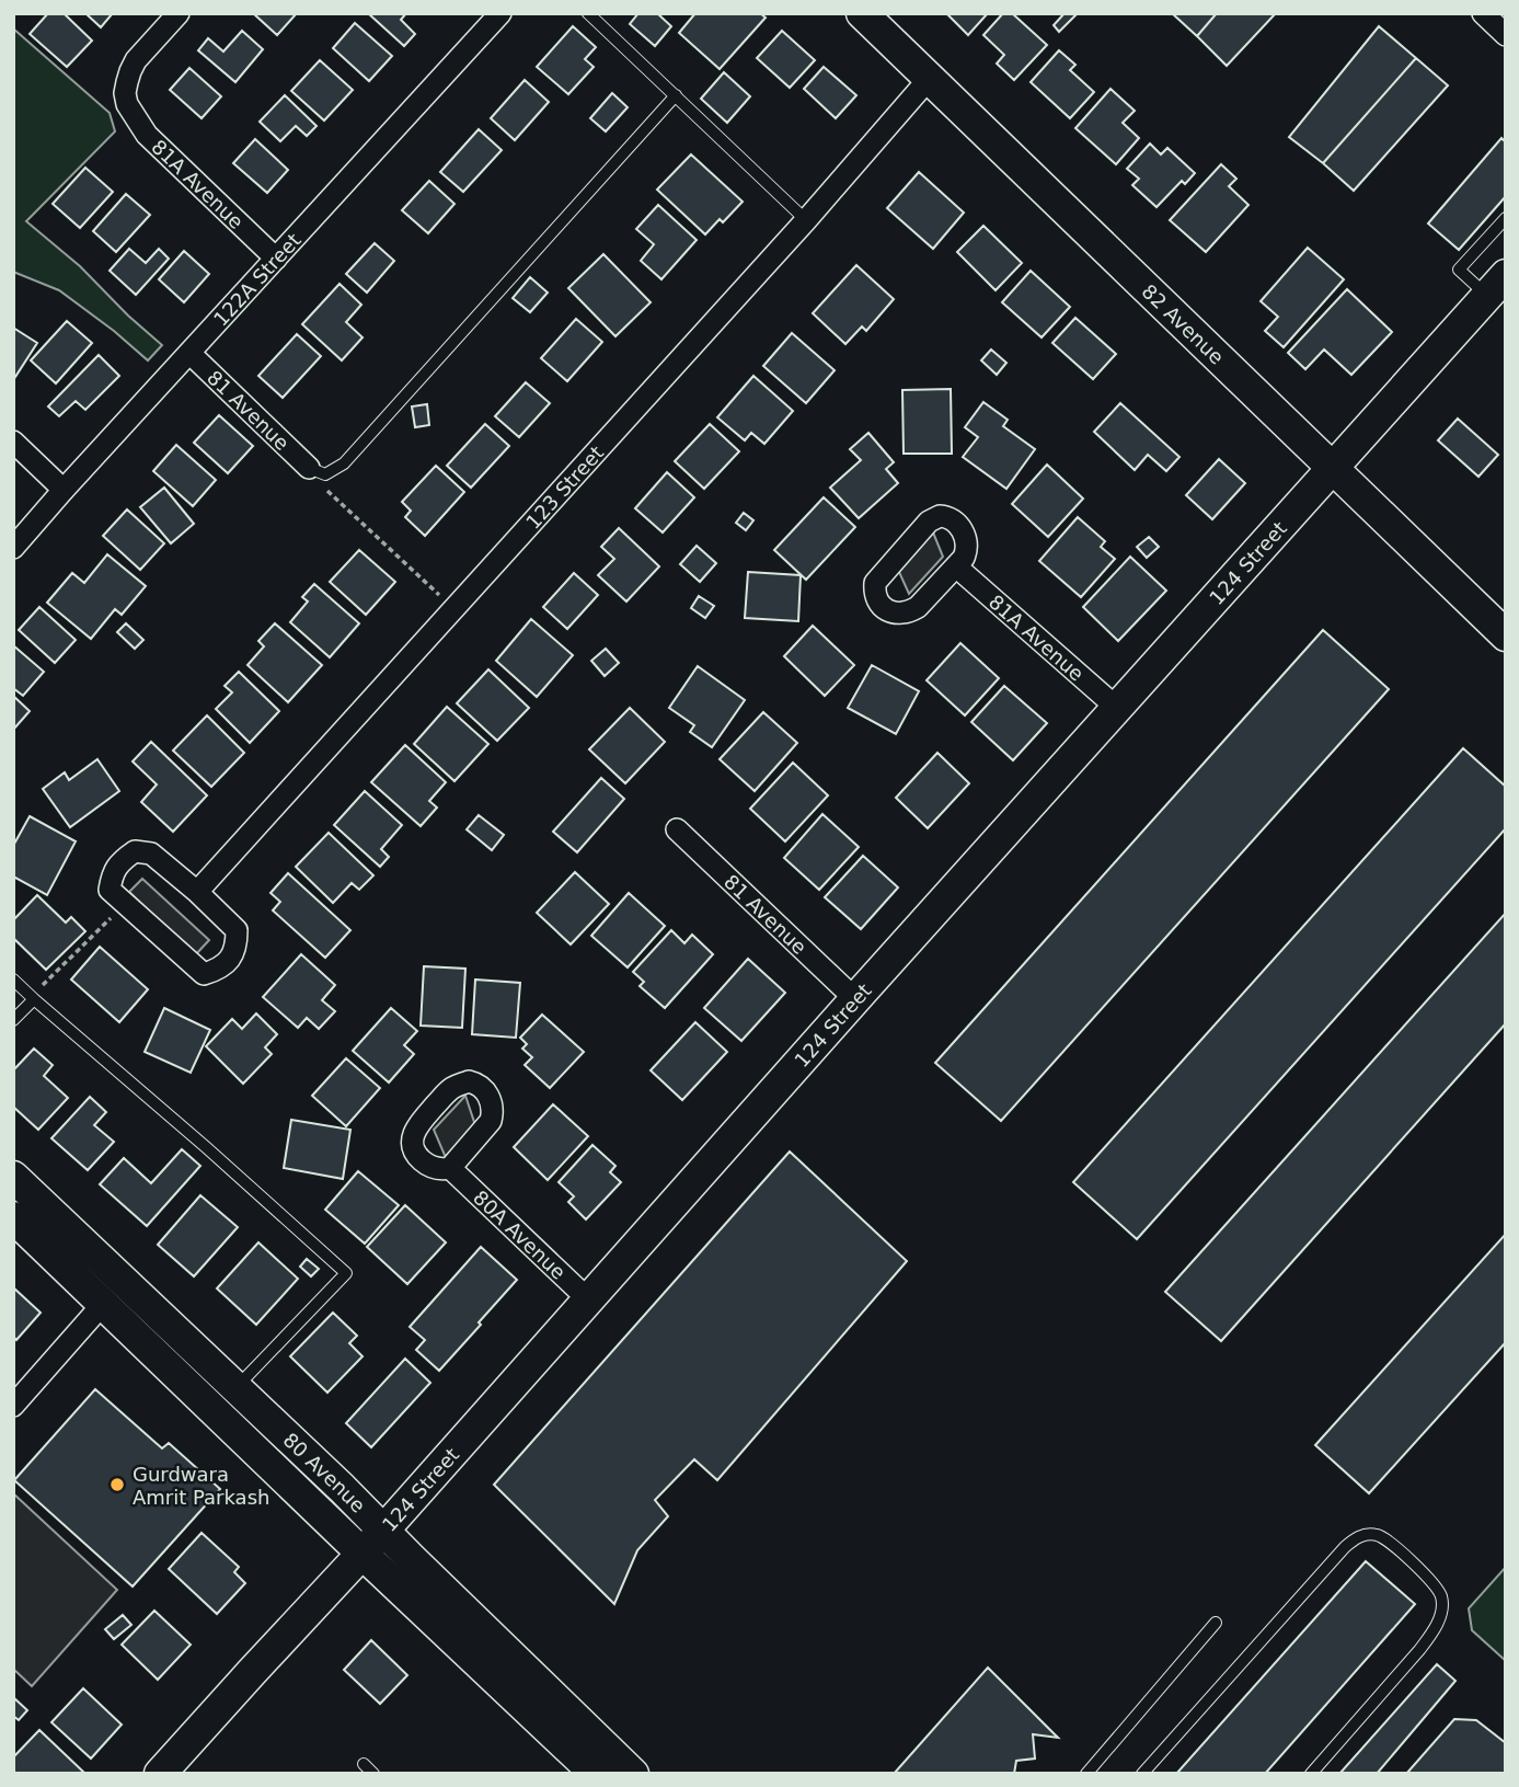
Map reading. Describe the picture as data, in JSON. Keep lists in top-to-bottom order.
{
  "streets": {
    "street": [
      "81A Avenue",
      "122A Street",
      "82 Avenue",
      "81 Avenue",
      "123 Street",
      "124 Street",
      "80A Avenue",
      "80 Avenue"
    ]
  },
  "crossings": [
    ["81A Avenue", "122A Street"],
    ["81A Avenue", "124 Street"],
    ["122A Street", "81 Avenue"],
    ["82 Avenue", "123 Street"],
    ["82 Avenue", "124 Street"],
    ["81 Avenue", "124 Street"],
    ["124 Street", "80A Avenue"],
    ["124 Street", "80 Avenue"]
  ],
  "places": ["Gurdwara Amrit Parkash"]
}
